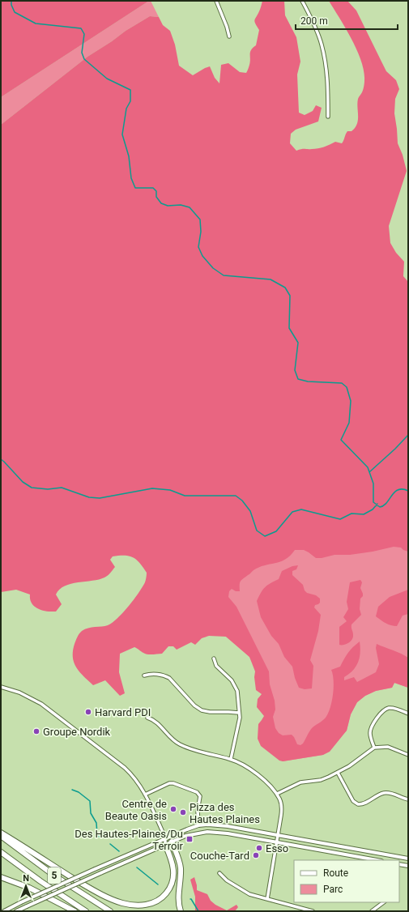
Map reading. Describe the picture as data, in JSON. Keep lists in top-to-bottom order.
{
  "streets": {
    "highway": ["5"]
  },
  "places": {
    "other": [
      "Harvard PDI",
      "Groupe Nordik",
      "Centre de Beaute Oasis",
      "Pizza des Hautes Plaines",
      "Esso",
      "Couche-Tard"
    ],
    "transit": ["Des Hautes-Plaines/Du Terroir"]
  },
  "legend": ["Route", "Parc"],
  "scale_bar": "200 m",
  "north": "top"
}
